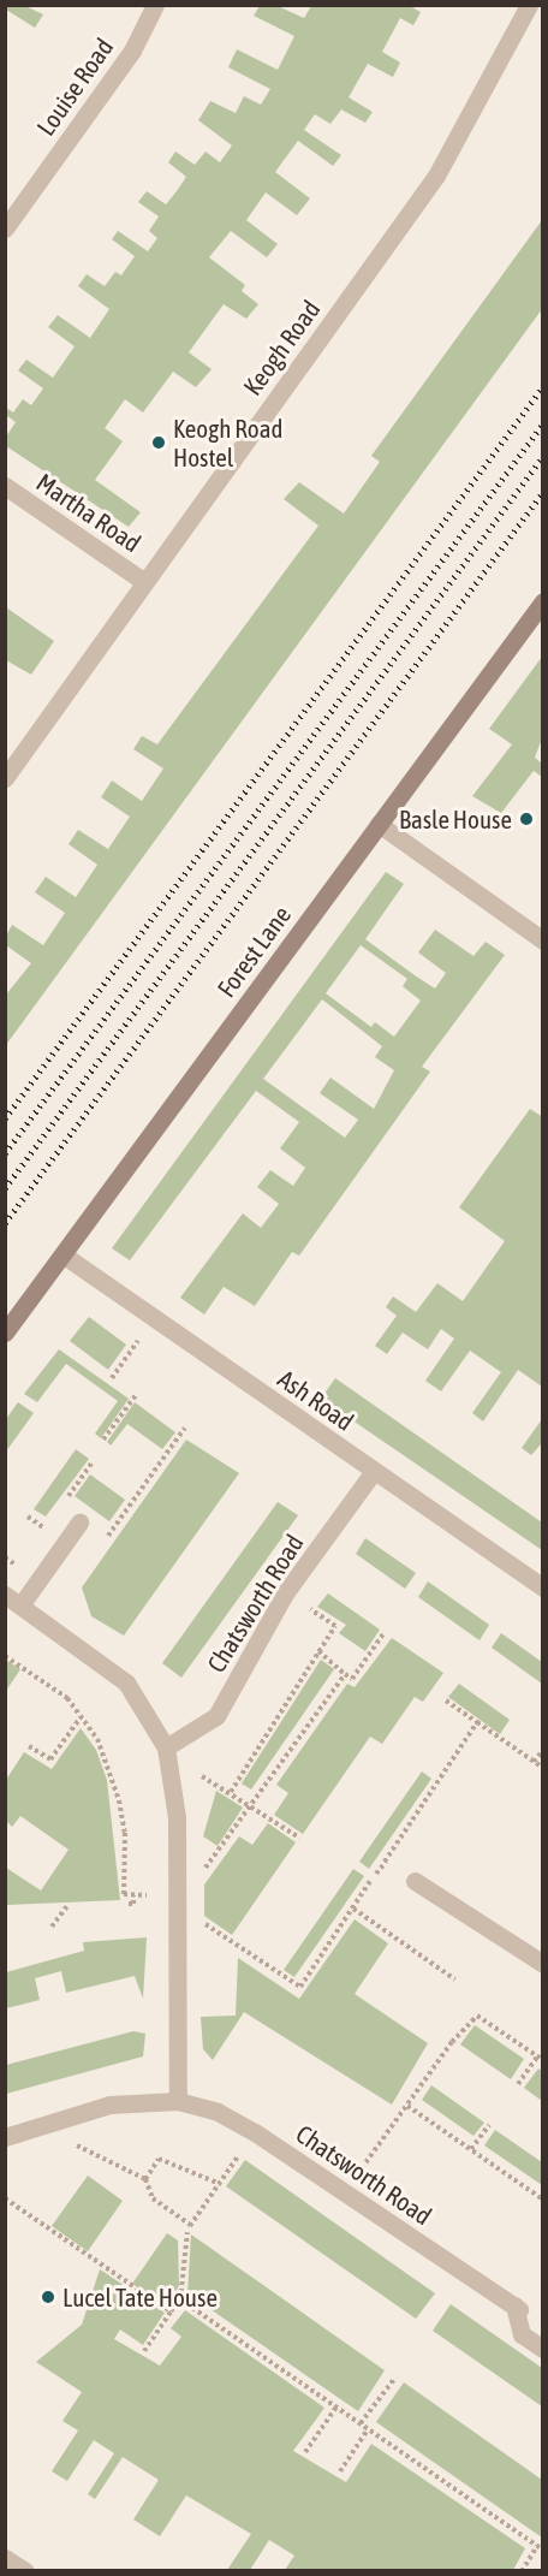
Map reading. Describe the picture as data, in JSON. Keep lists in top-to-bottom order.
{
  "streets": {
    "street": [
      "Louise Road",
      "Keogh Road",
      "Martha Road",
      "Forest Lane",
      "Ash Road",
      "Chatsworth Road"
    ]
  },
  "crossings": [
    ["Keogh Road", "Martha Road"],
    ["Forest Lane", "Ash Road"],
    ["Ash Road", "Chatsworth Road"]
  ],
  "places": ["Keogh Road Hostel", "Basle House", "Lucel Tate House"]
}
